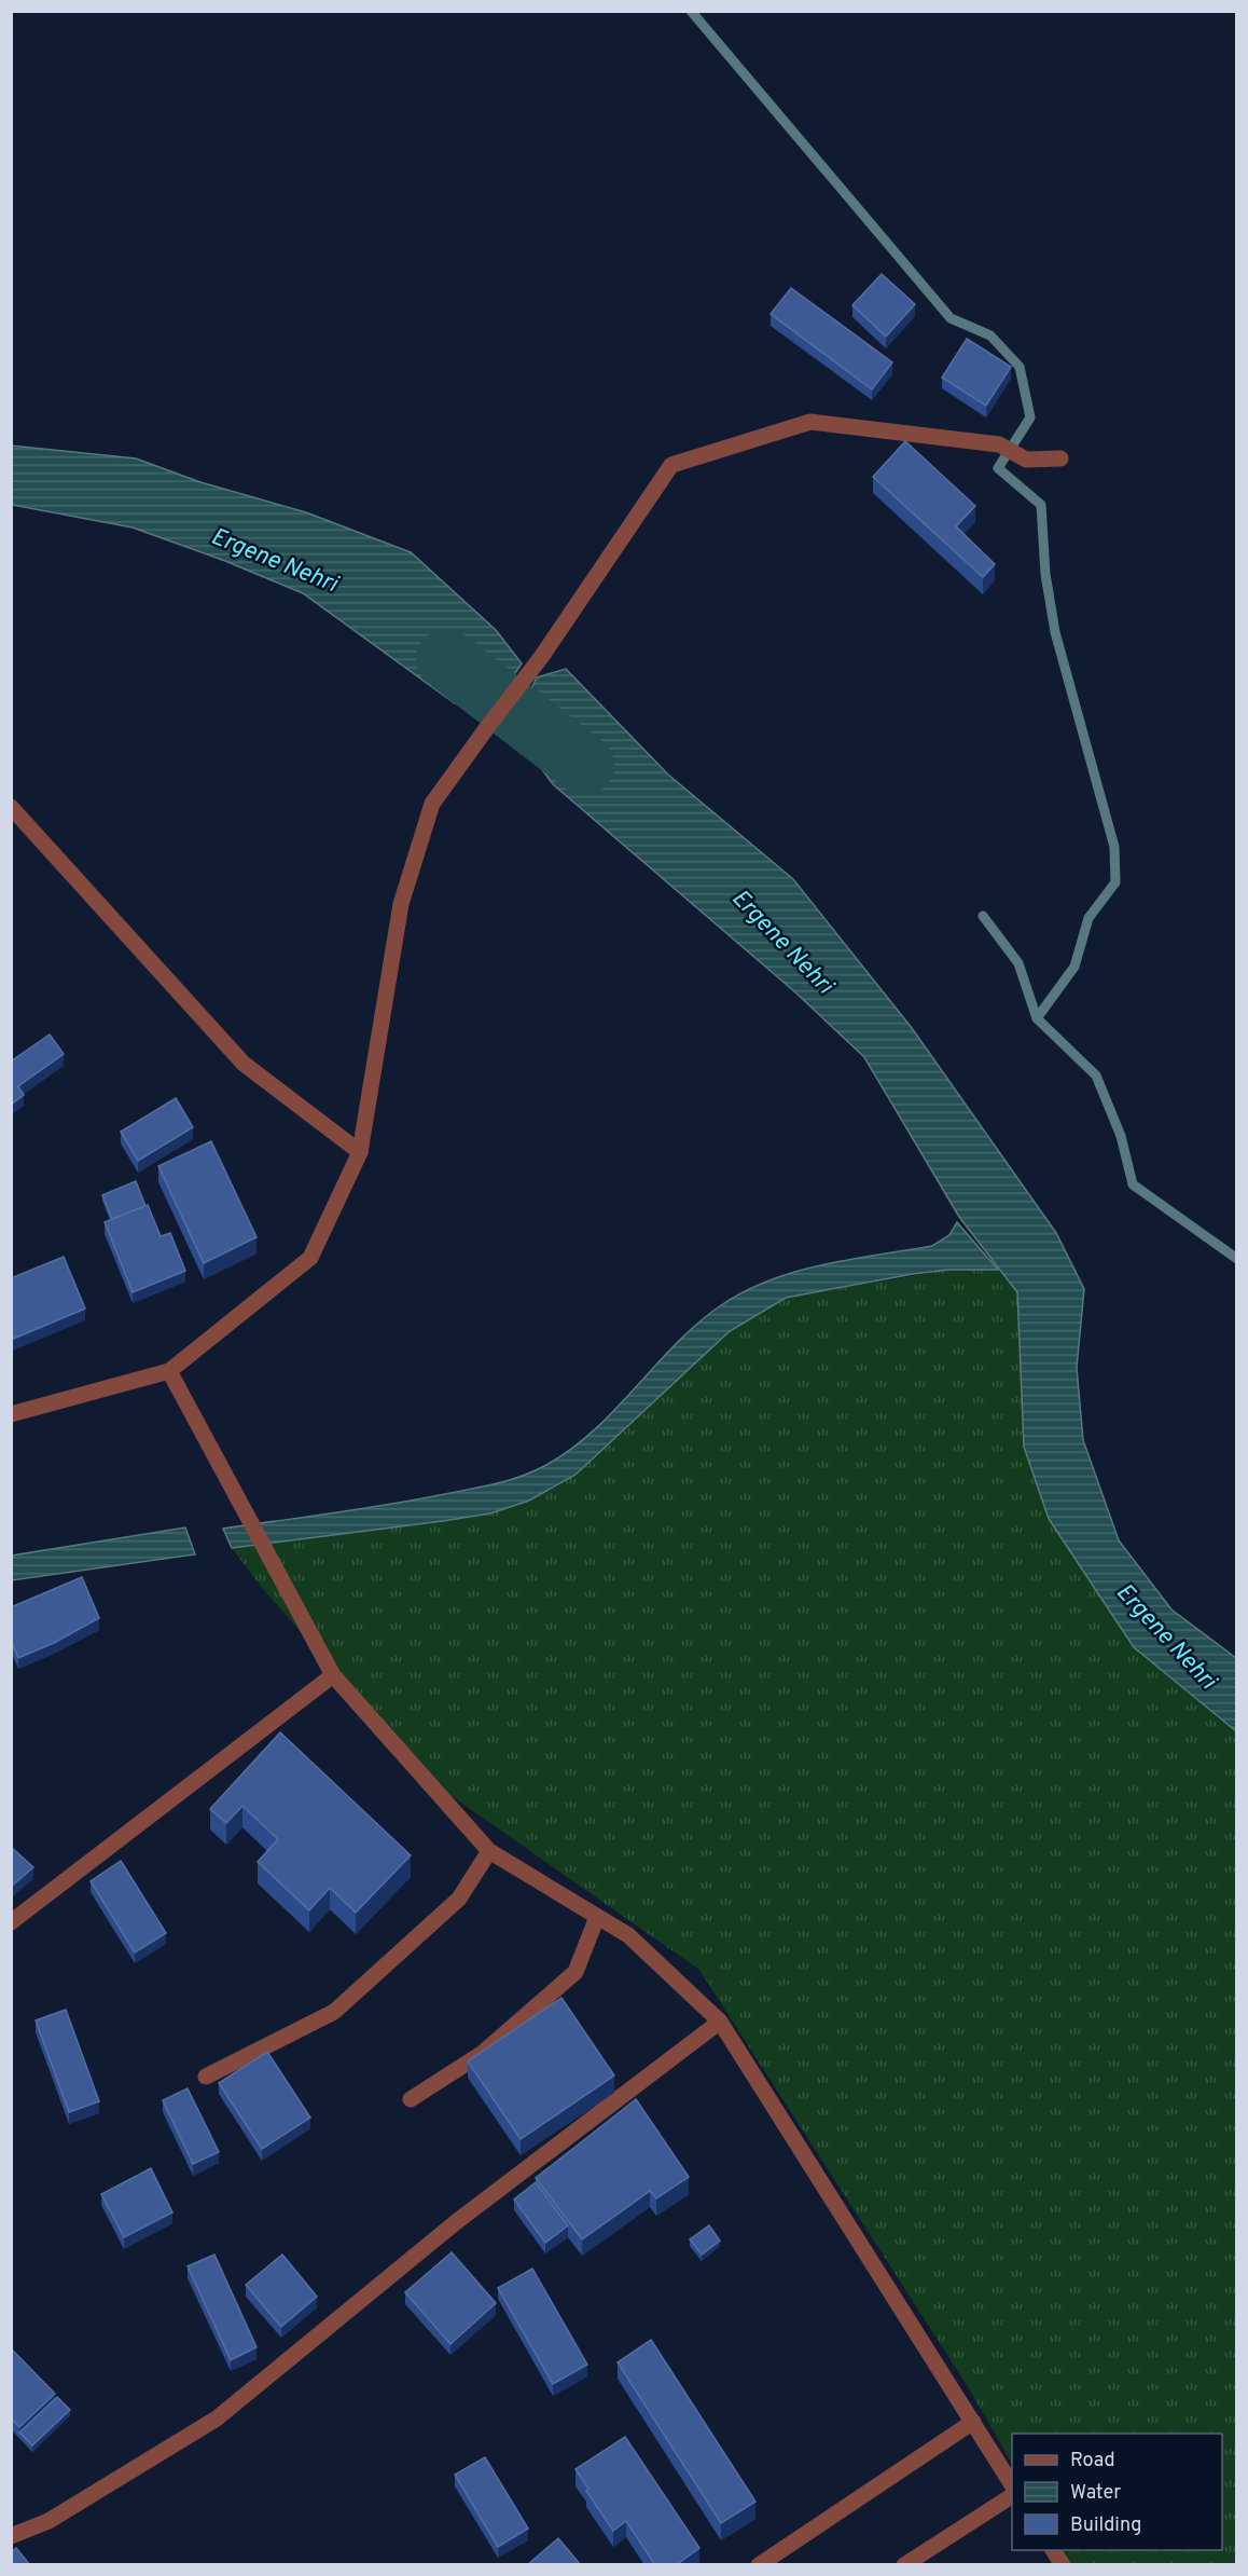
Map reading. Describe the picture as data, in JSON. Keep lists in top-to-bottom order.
{
  "water": ["Ergene Nehri"],
  "legend": ["Road", "Water", "Building"]
}
